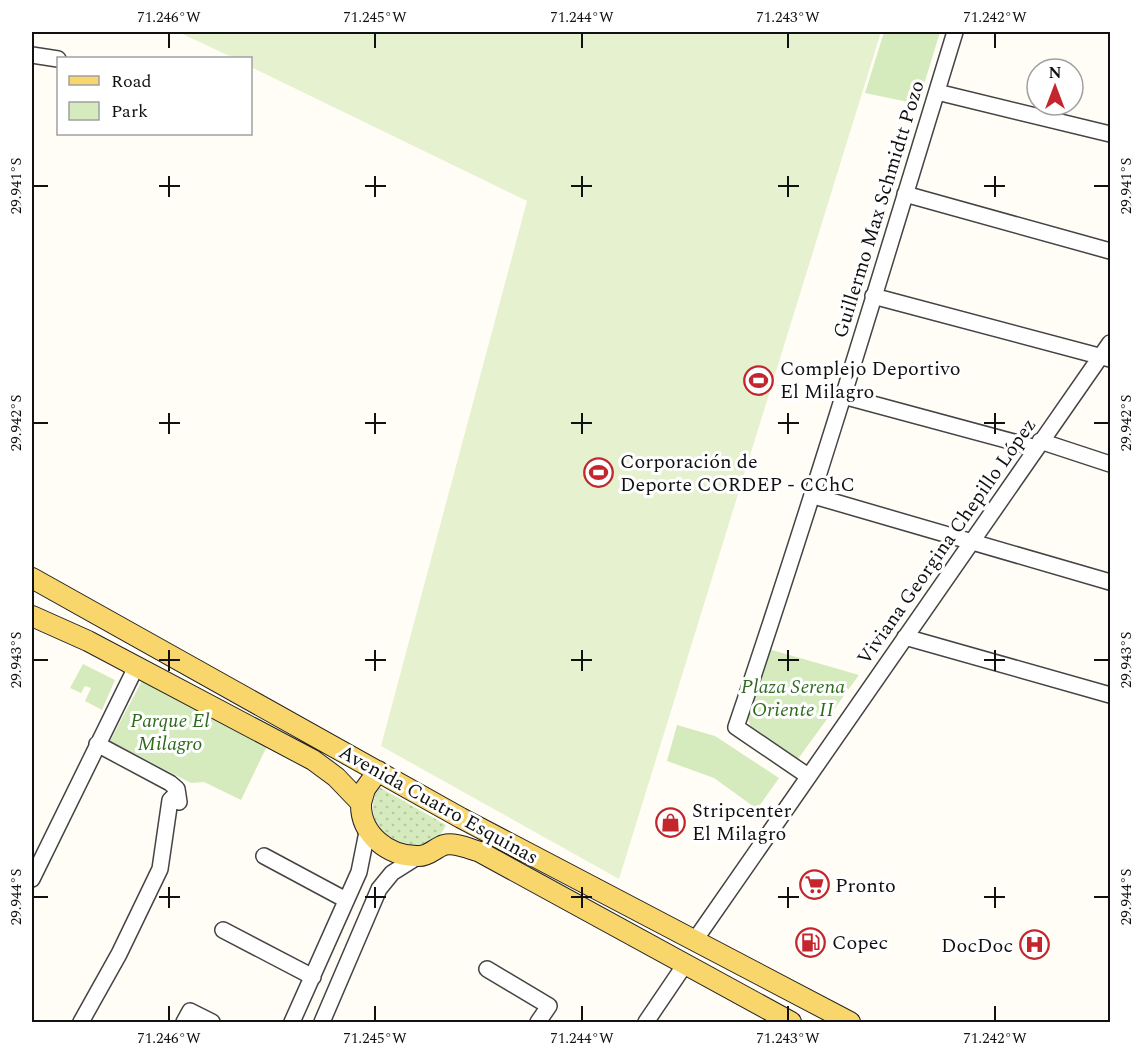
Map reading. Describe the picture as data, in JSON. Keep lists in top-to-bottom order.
{
  "streets": {
    "main road": ["Avenida Cuatro Esquinas"],
    "street": ["Guillermo Max Schmidtt Pozo", "Viviana Georgina Chepillo López"]
  },
  "crossings": [
    ["Guillermo Max Schmidtt Pozo", "Viviana Georgina Chepillo López"],
    ["Viviana Georgina Chepillo López", "Avenida Cuatro Esquinas"]
  ],
  "parks": ["Plaza Serena Oriente II", "Parque El Milagro"],
  "places": {
    "sports": ["Complejo Deportivo El Milagro", "Corporación de Deporte CORDEP - CChC"],
    "shop": ["Stripcenter El Milagro"],
    "supermarket": ["Pronto"],
    "fuel station": ["Copec"],
    "hospital": ["DocDoc"]
  },
  "legend": ["Road", "Park"],
  "north": "top",
  "coordinates": [
    "71.246°W",
    "71.245°W",
    "71.244°W",
    "71.243°W",
    "71.242°W",
    "29.941°S",
    "29.942°S",
    "29.943°S",
    "29.944°S"
  ]
}
